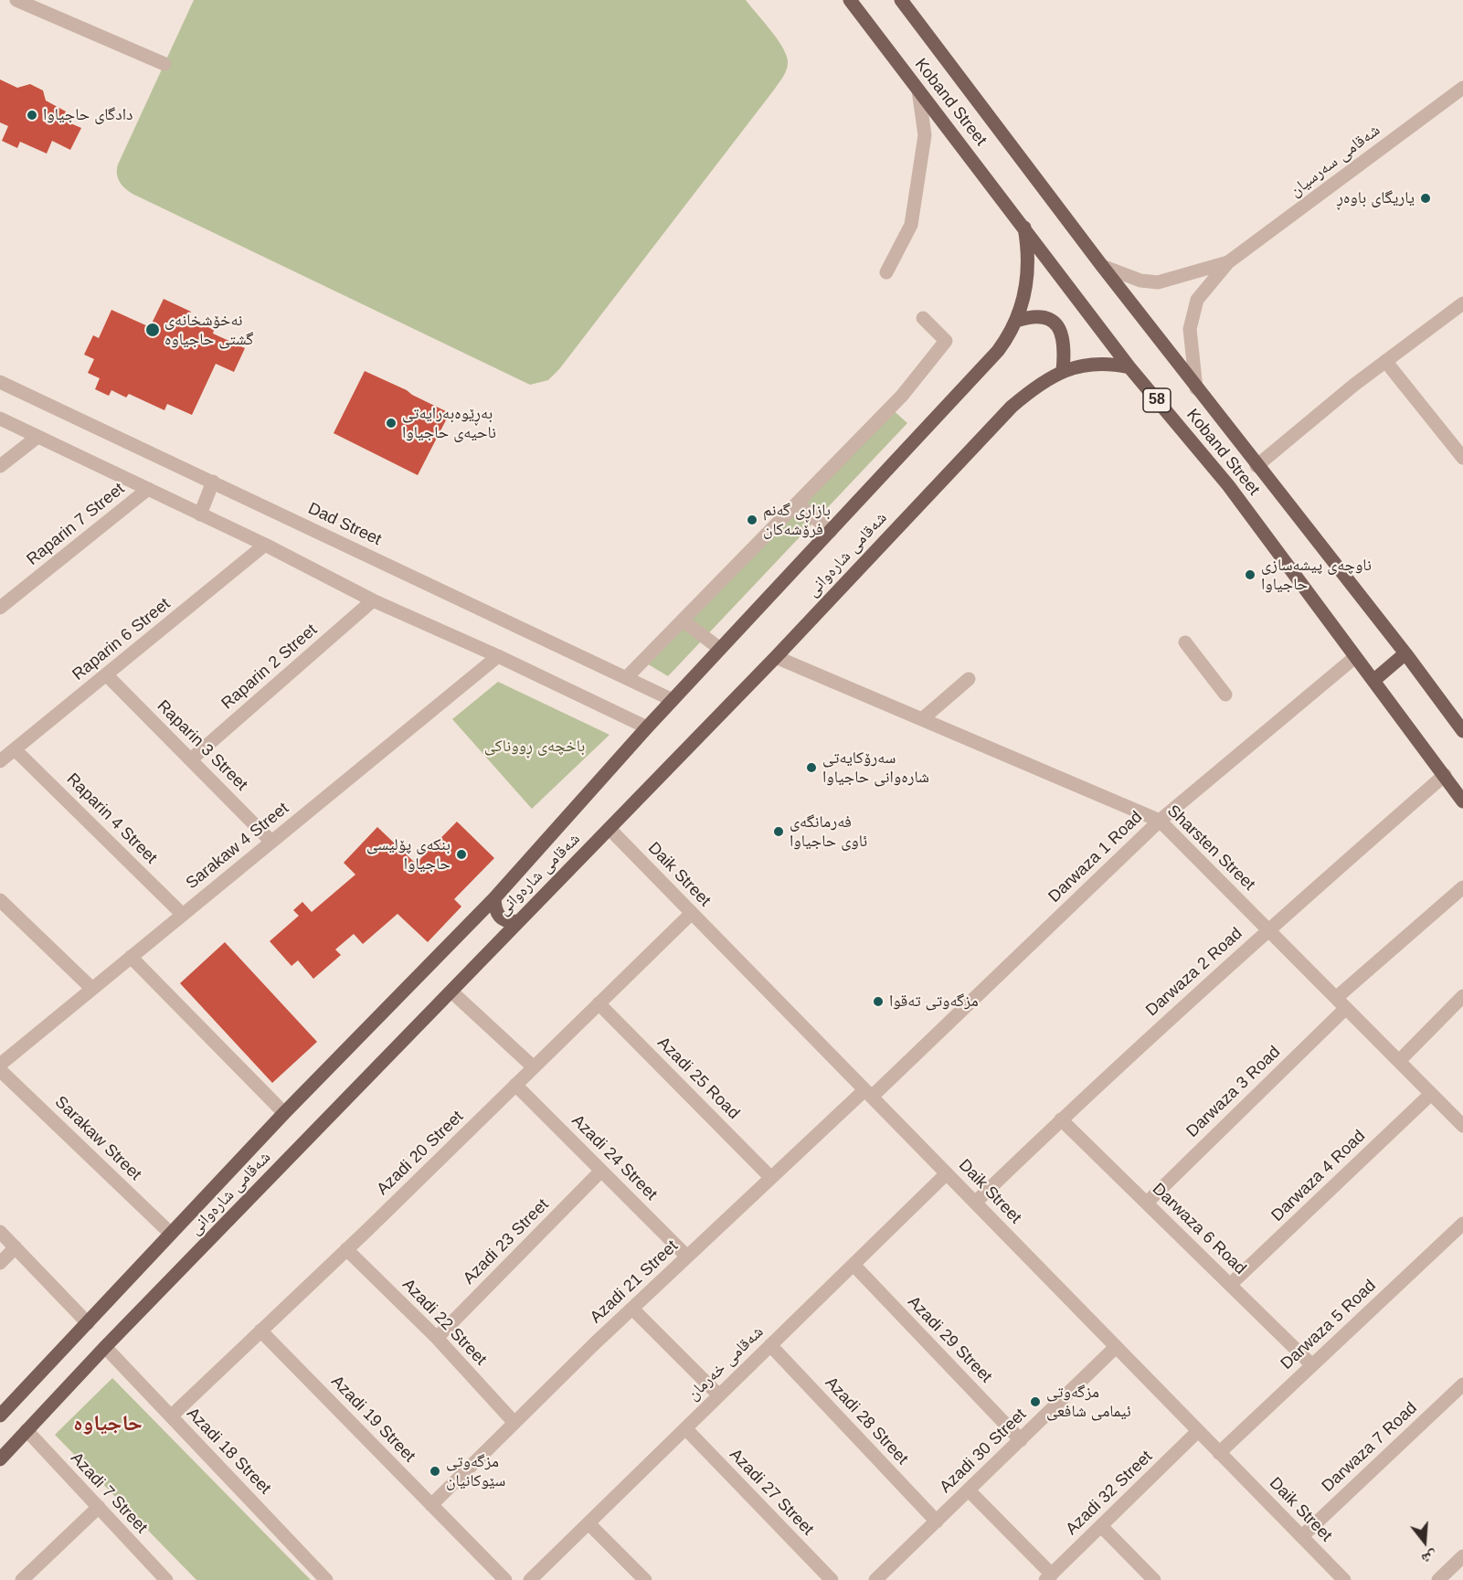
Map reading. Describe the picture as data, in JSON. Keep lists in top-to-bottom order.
{
  "streets": {
    "main road": ["Koband Street", "58", "شەقامی شارەوانی"],
    "street": [
      "شەقامی سەرسیان",
      "Raparin 7 Street",
      "Dad Street",
      "Raparin 6 Street",
      "Raparin 2 Street",
      "Raparin 3 Street",
      "Raparin 4 Street",
      "Sarakaw 4 Street",
      "Sharsten Street",
      "Darwaza 1 Road",
      "Daik Street",
      "Darwaza 2 Road",
      "Azadi 25 Road",
      "Darwaza 3 Road",
      "Sarakaw Street",
      "Azadi 20 Street",
      "Azadi 24 Street",
      "Darwaza 4 Road",
      "Darwaza 6 Road",
      "Azadi 23 Street",
      "Azadi 21 Street",
      "Azadi 22 Street",
      "Darwaza 5 Road",
      "Azadi 29 Street",
      "شەقامی خەرمان",
      "Azadi 19 Street",
      "Azadi 28 Street",
      "Darwaza 7 Road",
      "Azadi 18 Street",
      "Azadi 30 Street",
      "Azadi 27 Street",
      "Azadi 7 Street",
      "Azadi 32 Street"
    ]
  },
  "crossings": [
    ["Koband Street", "شەقامی شارەوانی"],
    ["Koband Street", "Darwaza 1 Road"],
    ["Koband Street", "Darwaza 2 Road"],
    ["Dad Street", "شەقامی شارەوانی"],
    ["شەقامی شارەوانی", "Sharsten Street"],
    ["شەقامی شارەوانی", "Daik Street"],
    ["شەقامی شارەوانی", "Sarakaw Street"],
    ["شەقامی شارەوانی", "Azadi 18 Street"],
    ["شەقامی شارەوانی", "Azadi 7 Street"],
    ["Raparin 6 Street", "Raparin 3 Street"],
    ["Raparin 6 Street", "Raparin 4 Street"],
    ["Raparin 2 Street", "Raparin 3 Street"],
    ["Raparin 3 Street", "Sarakaw 4 Street"],
    ["Raparin 4 Street", "Sarakaw 4 Street"],
    ["Sharsten Street", "Darwaza 1 Road"],
    ["Sharsten Street", "Darwaza 2 Road"],
    ["Sharsten Street", "Darwaza 3 Road"],
    ["Sharsten Street", "Darwaza 4 Road"],
    ["Darwaza 1 Road", "Daik Street"],
    ["Darwaza 1 Road", "Azadi 21 Street"],
    ["Daik Street", "Darwaza 2 Road"],
    ["Daik Street", "Azadi 20 Street"],
    ["Daik Street", "Azadi 21 Street"],
    ["Daik Street", "Darwaza 5 Road"],
    ["Daik Street", "شەقامی خەرمان"],
    ["Daik Street", "Darwaza 7 Road"],
    ["Daik Street", "Azadi 30 Street"],
    ["Daik Street", "Azadi 32 Street"],
    ["Darwaza 2 Road", "Darwaza 6 Road"],
    ["Azadi 25 Road", "Azadi 20 Street"],
    ["Azadi 25 Road", "Azadi 21 Street"],
    ["Darwaza 3 Road", "Darwaza 6 Road"],
    ["Azadi 20 Street", "Azadi 24 Street"],
    ["Azadi 20 Street", "Azadi 22 Street"],
    ["Azadi 20 Street", "Azadi 19 Street"],
    ["Azadi 20 Street", "Azadi 18 Street"],
    ["Azadi 24 Street", "Azadi 23 Street"],
    ["Azadi 24 Street", "Azadi 21 Street"],
    ["Darwaza 4 Road", "Darwaza 6 Road"],
    ["Darwaza 6 Road", "Darwaza 5 Road"],
    ["Azadi 23 Street", "Azadi 22 Street"],
    ["Azadi 21 Street", "Azadi 22 Street"],
    ["Azadi 21 Street", "Azadi 19 Street"],
    ["Azadi 29 Street", "شەقامی خەرمان"],
    ["Azadi 29 Street", "Azadi 30 Street"],
    ["شەقامی خەرمان", "Azadi 28 Street"],
    ["شەقامی خەرمان", "Azadi 27 Street"],
    ["Azadi 28 Street", "Azadi 30 Street"]
  ],
  "districts": ["حاجیاوە"],
  "parks": ["باخچەی ڕووناکی"],
  "places": [
    "دادگای حاجیاوا",
    "یاریگای باوەڕ",
    "نەخۆشخانەی گشتی حاجیاوە",
    "بەڕێوەبەرایەتی ناحیەی حاجیاوا",
    "بازاڕی گەنم فرۆشەکان",
    "ناوچەی پیشەسازی حاجیاوا",
    "سەرۆکایەتی شارەوانی حاجیاوا",
    "فەرمانگەی ئاوی حاجیاوا",
    "بنکەی پۆلیسی حاجیاوا",
    "مزگەوتی تەقوا",
    "مزگەوتی ئیمامی شافعی",
    "مزگەوتی سێوکانیان"
  ],
  "north": "bottom"
}
